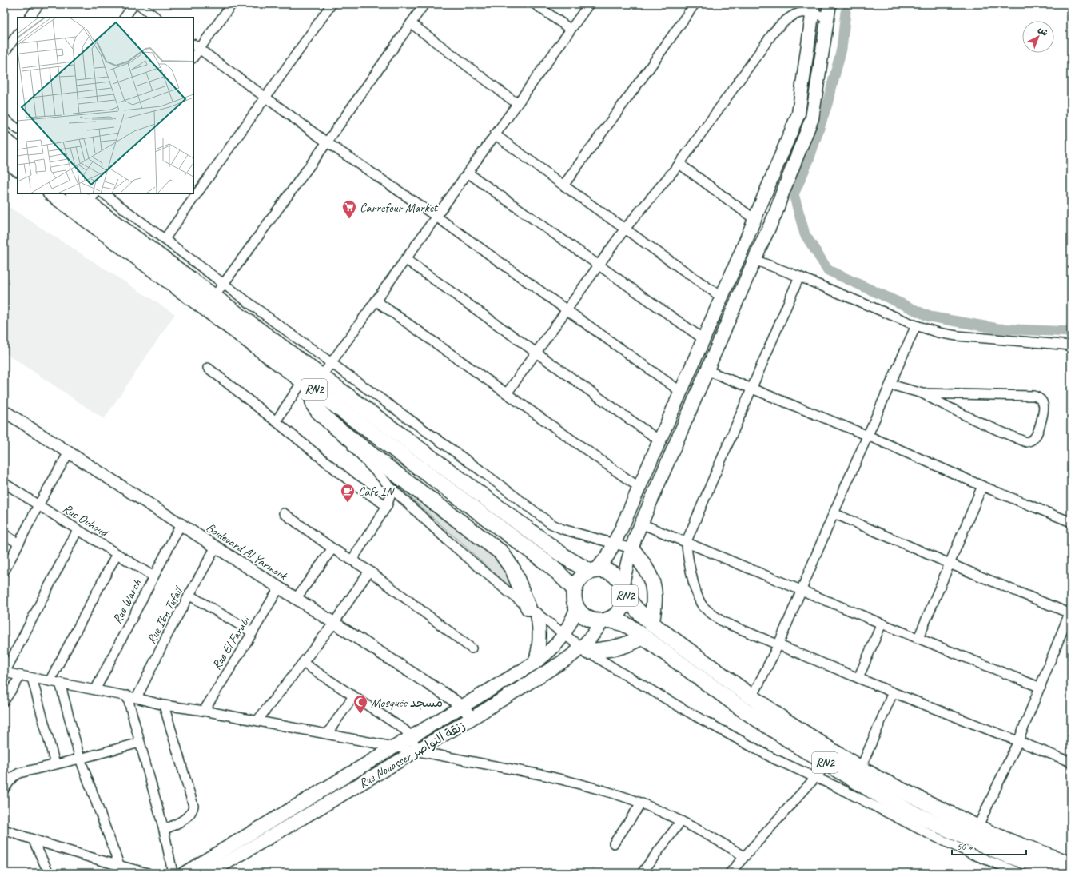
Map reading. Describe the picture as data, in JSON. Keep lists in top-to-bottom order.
{
  "streets": {
    "highway": ["RN2"],
    "main road": ["Rue Nouasser زنقة النواصر"],
    "street": [
      "Rue Ouhoud",
      "Boulevard Al Yarmouk",
      "Rue Warch",
      "Rue Ibn Tufail",
      "Rue El Farabi"
    ]
  },
  "crossings": [
    ["RN2", "Rue Nouasser زنقة النواصر"],
    ["Rue Ouhoud", "Rue Warch"],
    ["Boulevard Al Yarmouk", "Rue Warch"],
    ["Boulevard Al Yarmouk", "Rue Ibn Tufail"],
    ["Boulevard Al Yarmouk", "Rue El Farabi"],
    ["Boulevard Al Yarmouk", "Rue Nouasser زنقة النواصر"]
  ],
  "places": {
    "supermarket": ["Carrefour Market"],
    "cafe": ["Cafe IN"],
    "mosque": ["Mosquée مسجد"]
  },
  "scale_bar": "50 m",
  "north": "top right"
}
